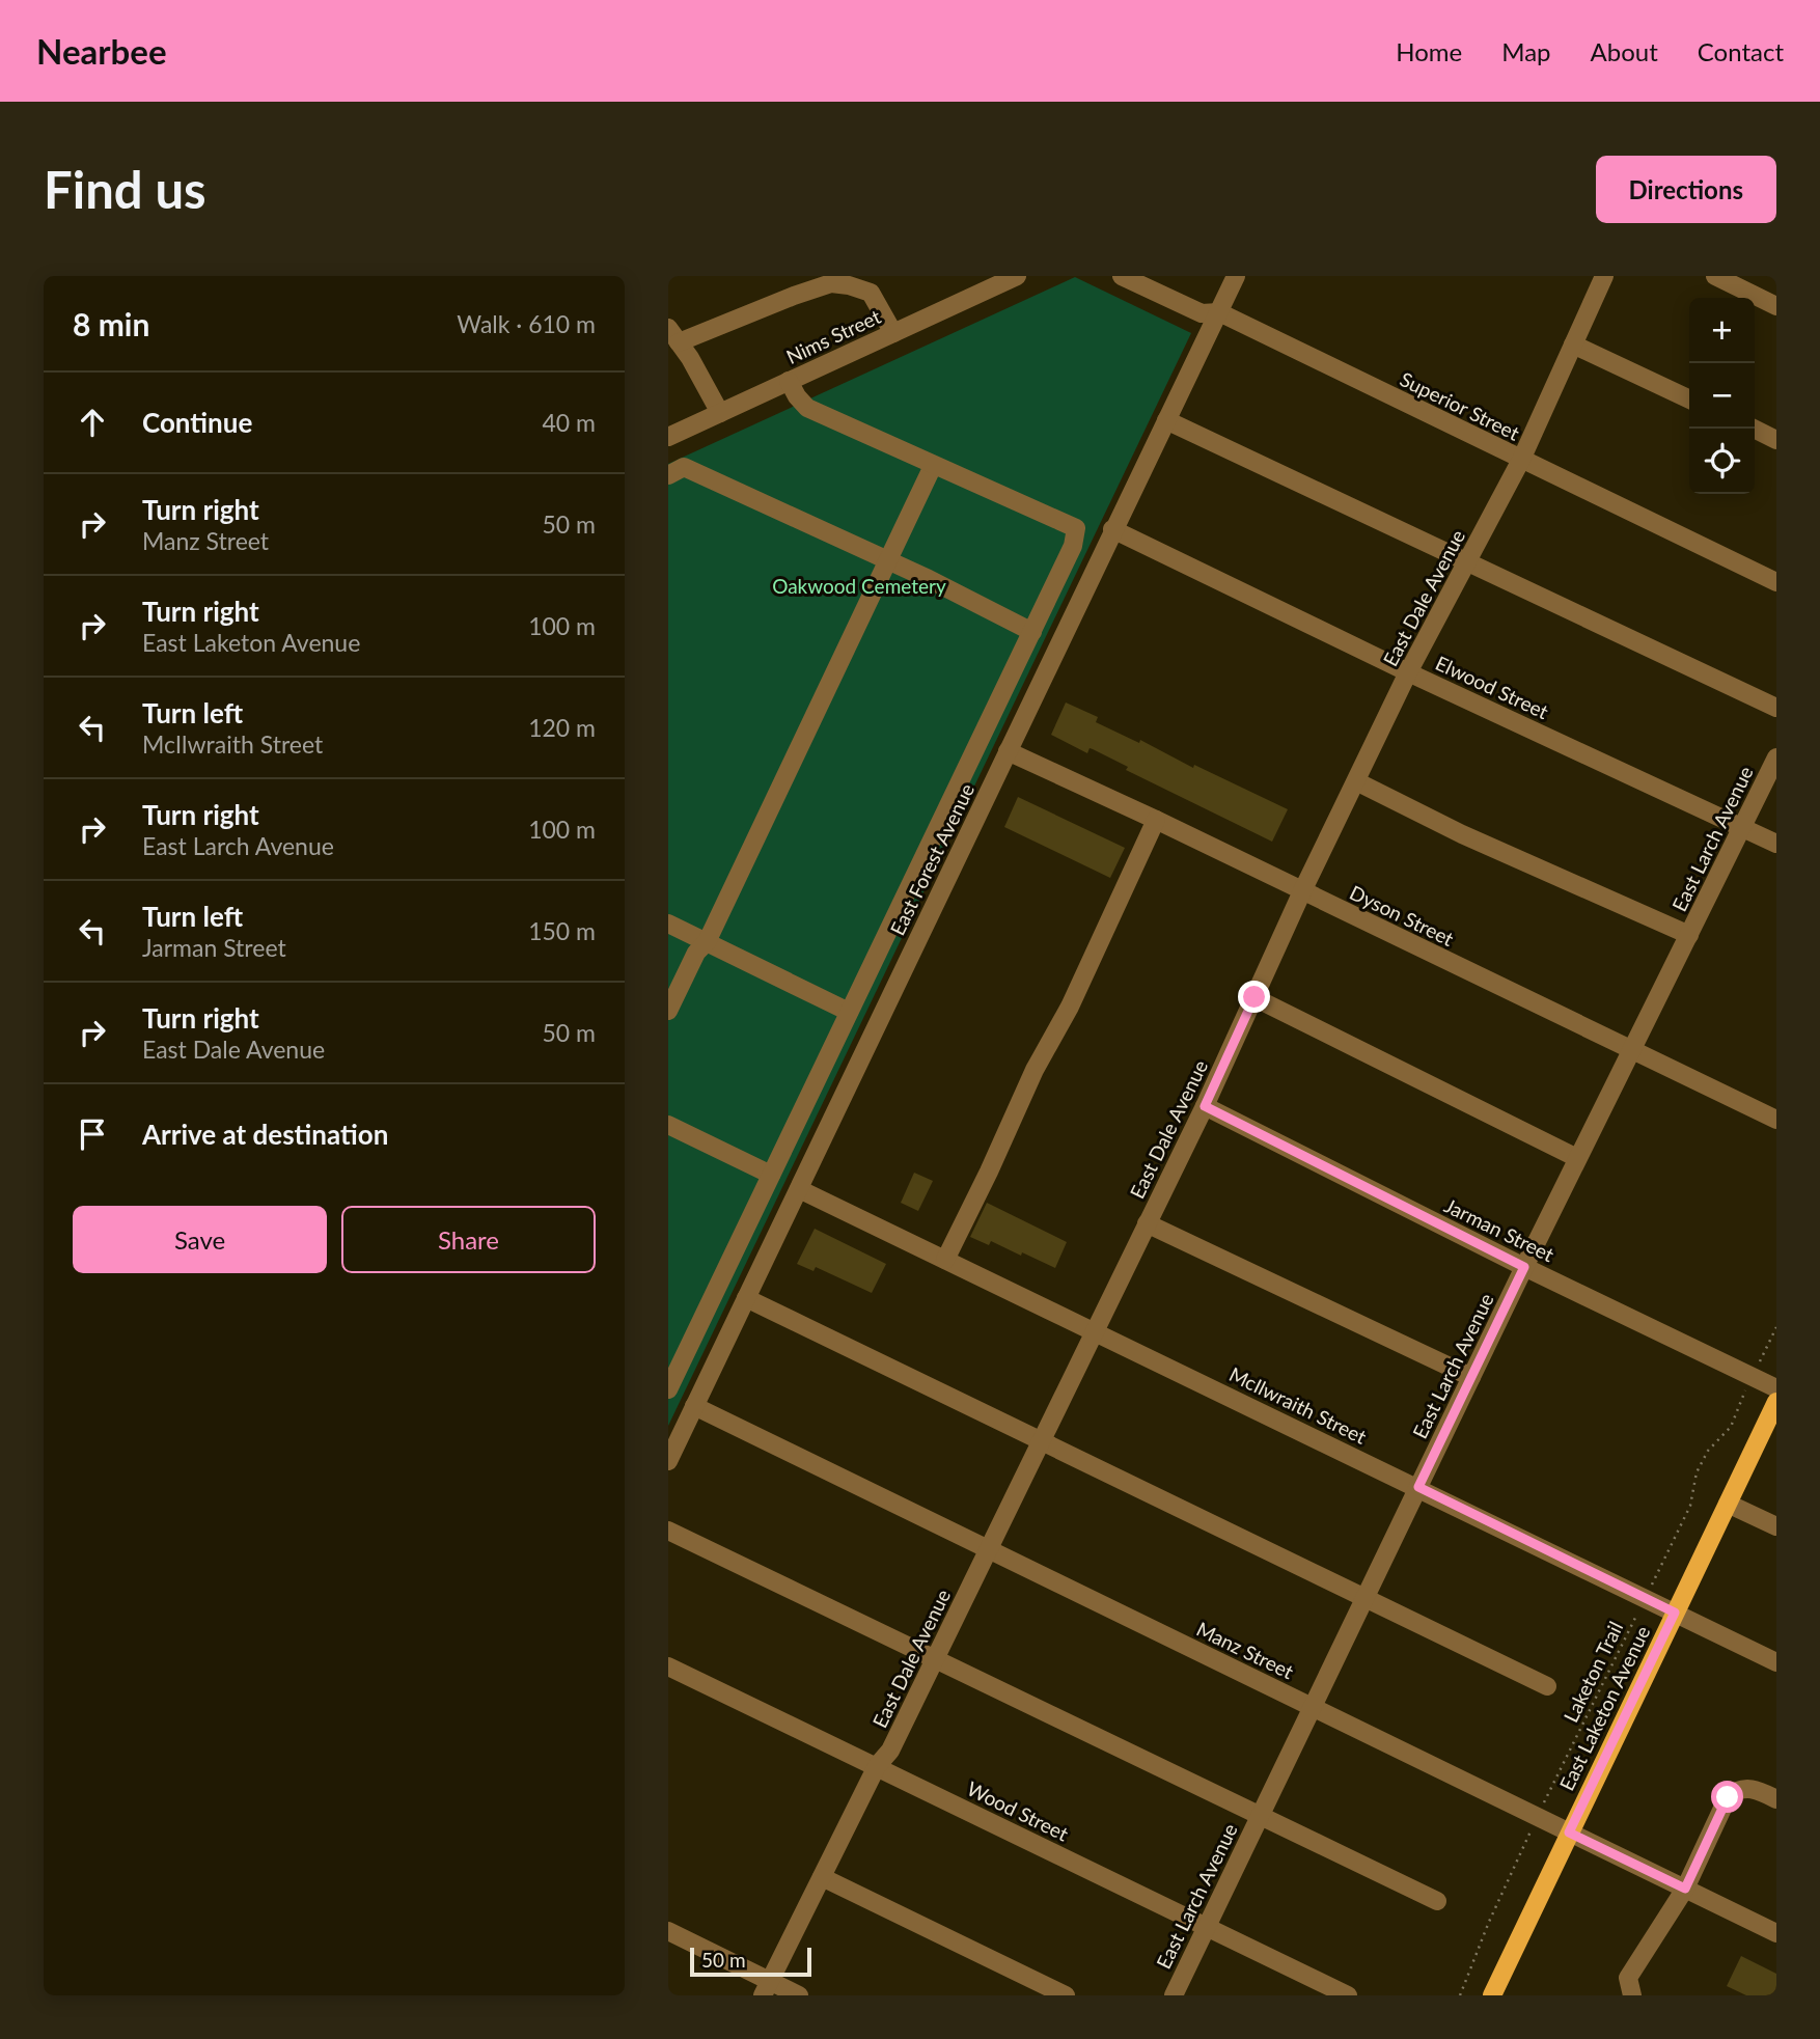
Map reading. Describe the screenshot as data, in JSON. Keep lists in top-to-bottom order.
{
  "streets": {
    "main road": ["East Laketon Avenue"],
    "street": [
      "Nims Street",
      "Superior Street",
      "East Dale Avenue",
      "Elwood Street",
      "East Larch Avenue",
      "East Forest Avenue",
      "Dyson Street",
      "Jarman Street",
      "McIlwraith Street",
      "Manz Street",
      "Wood Street"
    ],
    "path": ["Laketon Trail"]
  },
  "crossings": [
    ["Superior Street", "East Dale Avenue"],
    ["Superior Street", "East Forest Avenue"],
    ["East Dale Avenue", "Elwood Street"],
    ["East Dale Avenue", "Dyson Street"],
    ["East Dale Avenue", "Jarman Street"],
    ["East Dale Avenue", "McIlwraith Street"],
    ["East Dale Avenue", "Manz Street"],
    ["East Dale Avenue", "Wood Street"],
    ["Elwood Street", "East Larch Avenue"],
    ["Elwood Street", "East Forest Avenue"],
    ["East Larch Avenue", "Dyson Street"],
    ["East Larch Avenue", "Jarman Street"],
    ["East Larch Avenue", "McIlwraith Street"],
    ["East Larch Avenue", "Manz Street"],
    ["East Larch Avenue", "Wood Street"],
    ["East Forest Avenue", "Dyson Street"],
    ["East Forest Avenue", "McIlwraith Street"],
    ["East Forest Avenue", "Manz Street"],
    ["Jarman Street", "Laketon Trail"],
    ["McIlwraith Street", "Laketon Trail"],
    ["McIlwraith Street", "East Laketon Avenue"],
    ["Manz Street", "Laketon Trail"],
    ["Manz Street", "East Laketon Avenue"]
  ],
  "parks": ["Oakwood Cemetery"],
  "scale_bar": "50 m",
  "page": {
    "header": "Nearbee",
    "nav": [
      "Home",
      "Map",
      "About",
      "Contact"
    ],
    "buttons": [
      "Directions",
      ["Save", "Share"]
    ],
    "title": "Find us",
    "heading": ["8 min", "Walk · 610 m"],
    "map_buttons": ["+", "−"],
    "list": [
      ["Continue", "40 m"],
      ["Turn right", "Manz Street", "50 m"],
      ["Turn right", "East Laketon Avenue", "100 m"],
      ["Turn left", "McIlwraith Street", "120 m"],
      ["Turn right", "East Larch Avenue", "100 m"],
      ["Turn left", "Jarman Street", "150 m"],
      ["Turn right", "East Dale Avenue", "50 m"],
      "Arrive at destination"
    ],
    "scale": "50 m"
  }
}
